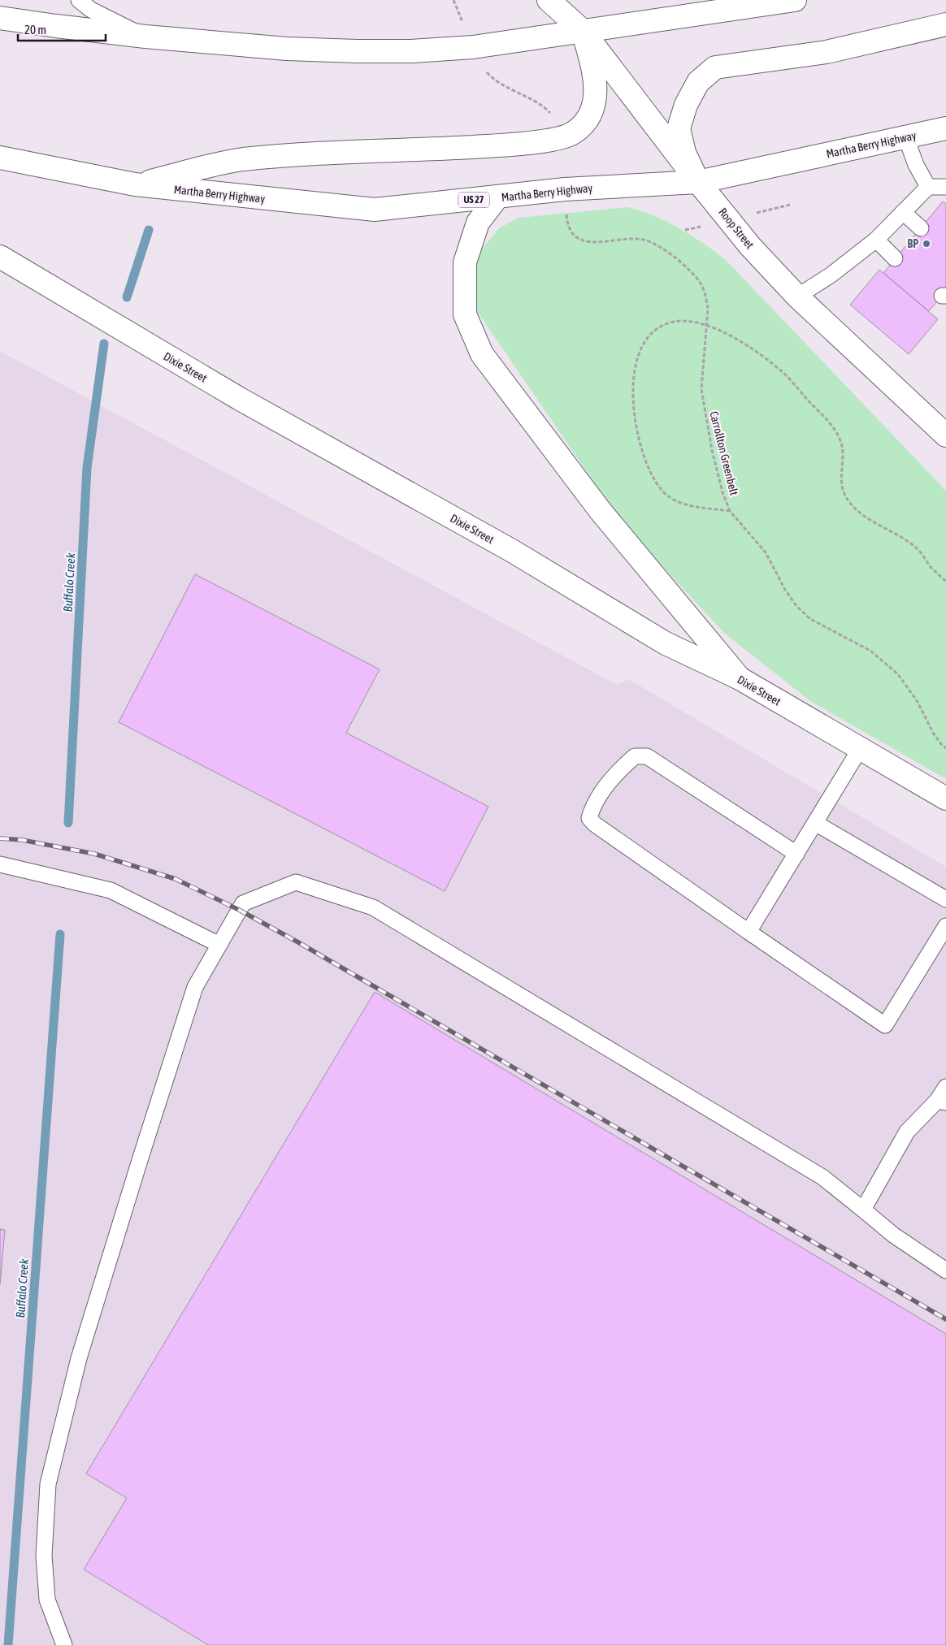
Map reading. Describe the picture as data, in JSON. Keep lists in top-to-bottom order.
{
  "streets": {
    "main road": [
      "Martha Berry Highway",
      "US 27",
      "Roop Street",
      "Dixie Street"
    ],
    "path": ["Carrollton Greenbelt"]
  },
  "crossings": [
    ["Martha Berry Highway", "Roop Street"]
  ],
  "water": ["Buffalo Creek"],
  "places": ["BP"],
  "scale_bar": "20 m"
}
